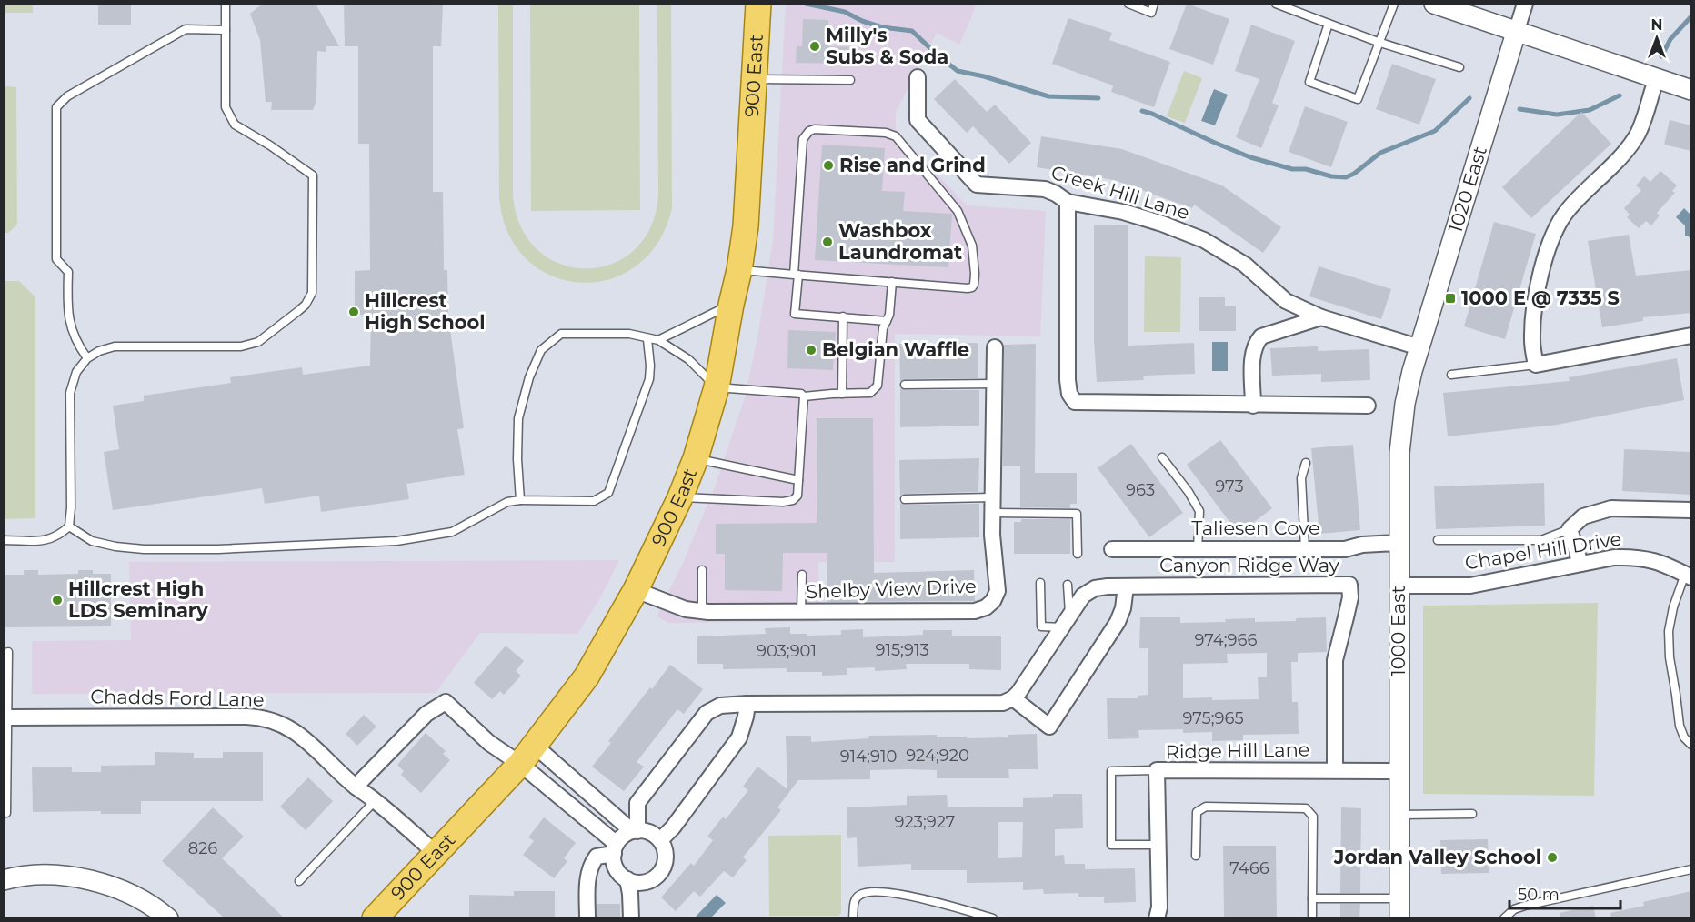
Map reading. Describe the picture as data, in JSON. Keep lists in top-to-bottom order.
{
  "streets": {
    "main road": ["900 East"],
    "street": [
      "1020 East",
      "Creek Hill Lane",
      "Taliesen Cove",
      "Chapel Hill Drive",
      "Canyon Ridge Way",
      "Shelby View Drive",
      "1000 East",
      "Chadds Ford Lane",
      "Ridge Hill Lane"
    ]
  },
  "crossings": [
    ["900 East", "Shelby View Drive"],
    ["900 East", "Chadds Ford Lane"],
    ["1020 East", "Creek Hill Lane"],
    ["1020 East", "1000 East"],
    ["Creek Hill Lane", "1000 East"],
    ["Taliesen Cove", "1000 East"],
    ["Chapel Hill Drive", "1000 East"],
    ["Canyon Ridge Way", "Ridge Hill Lane"],
    ["1000 East", "Ridge Hill Lane"]
  ],
  "places": {
    "other": [
      "Milly's Subs & Soda",
      "Rise and Grind",
      "Washbox Laundromat",
      "Hillcrest High School",
      "Belgian Waffle",
      "Hillcrest High LDS Seminary",
      "Jordan Valley School"
    ],
    "transit": ["1000 E @ 7335 S"]
  },
  "house_numbers": [
    "973",
    "963",
    "974;966",
    "915;913",
    "903;901",
    "975;965",
    "924;920",
    "914;910",
    "923;927",
    "826",
    "7466"
  ],
  "scale_bar": "50 m",
  "north": "top"
}
